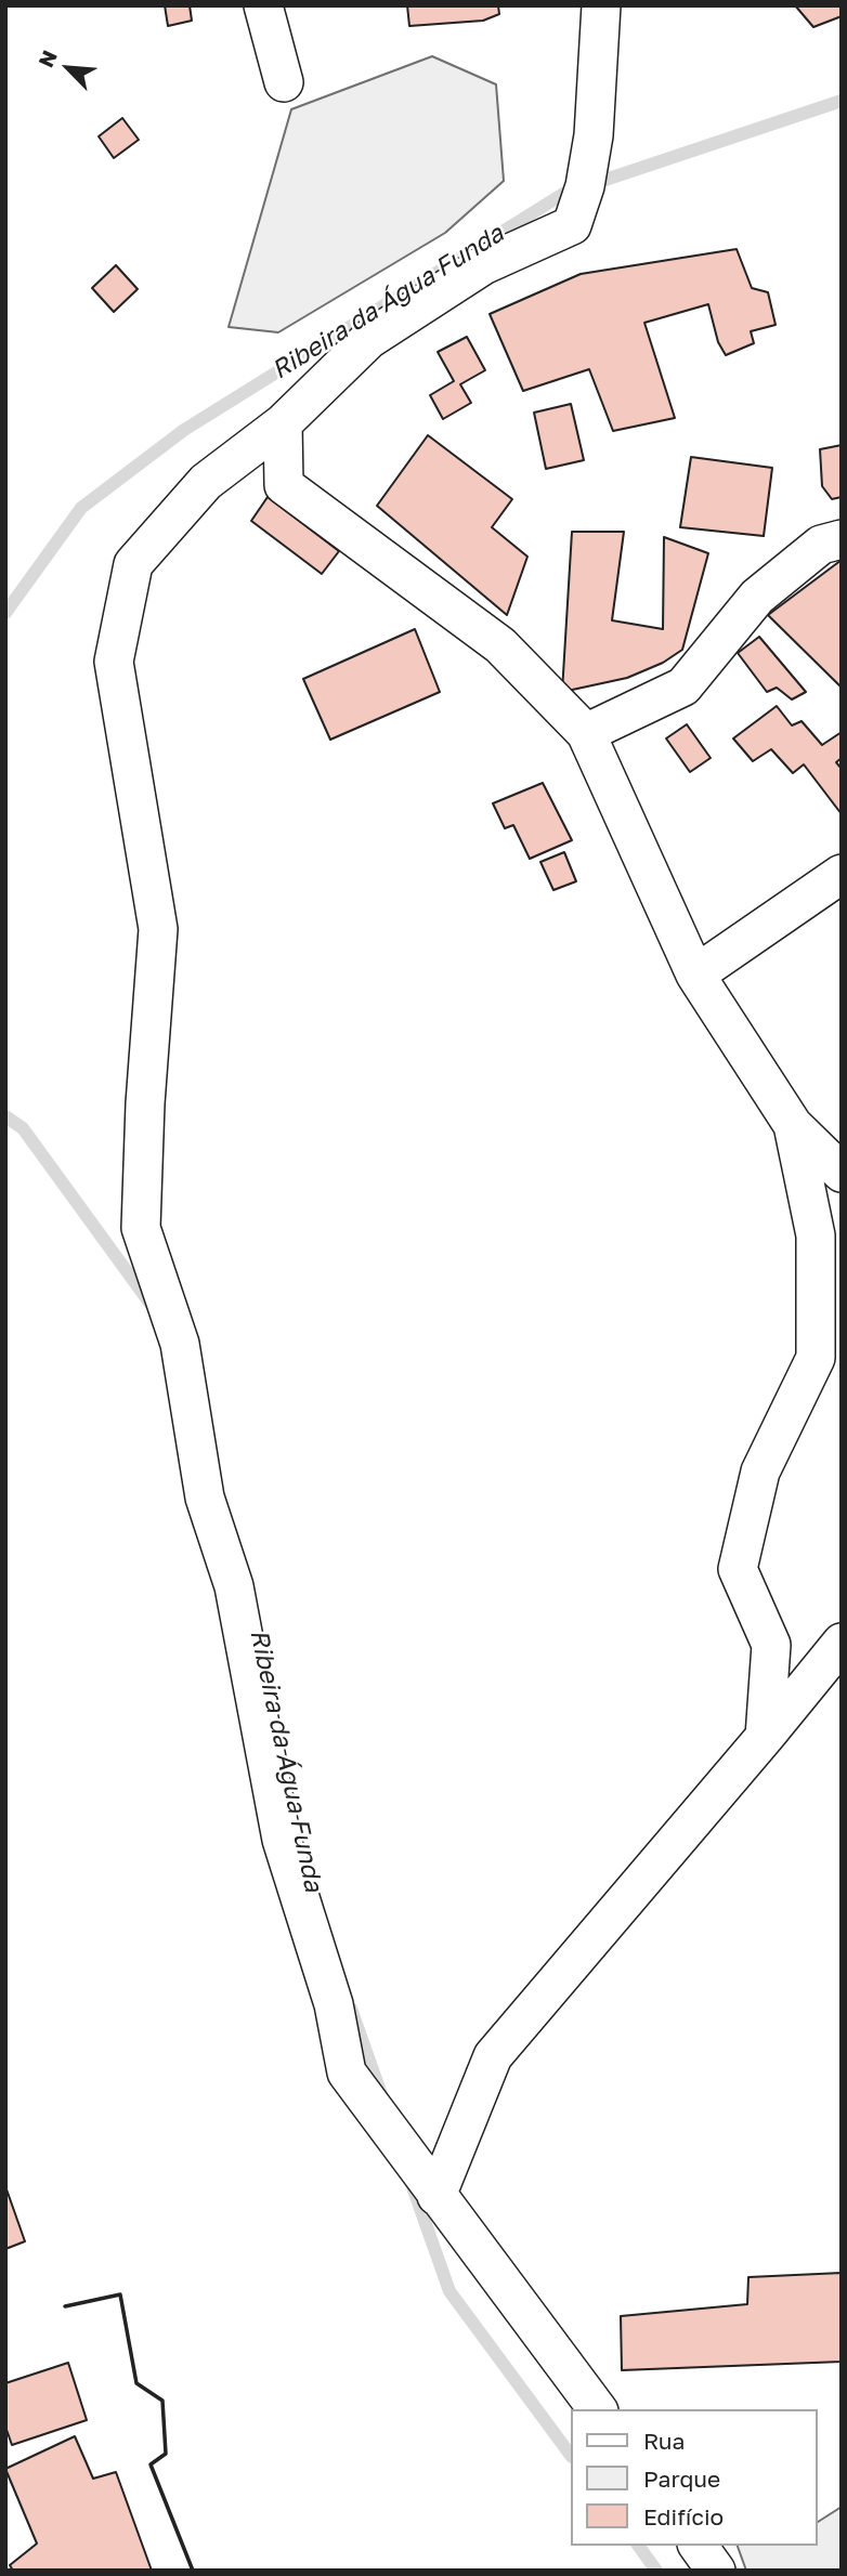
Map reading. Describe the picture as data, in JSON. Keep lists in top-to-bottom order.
{
  "water": ["Ribeira da Água Funda"],
  "legend": ["Rua", "Parque", "Edifício"],
  "north": "top left"
}
